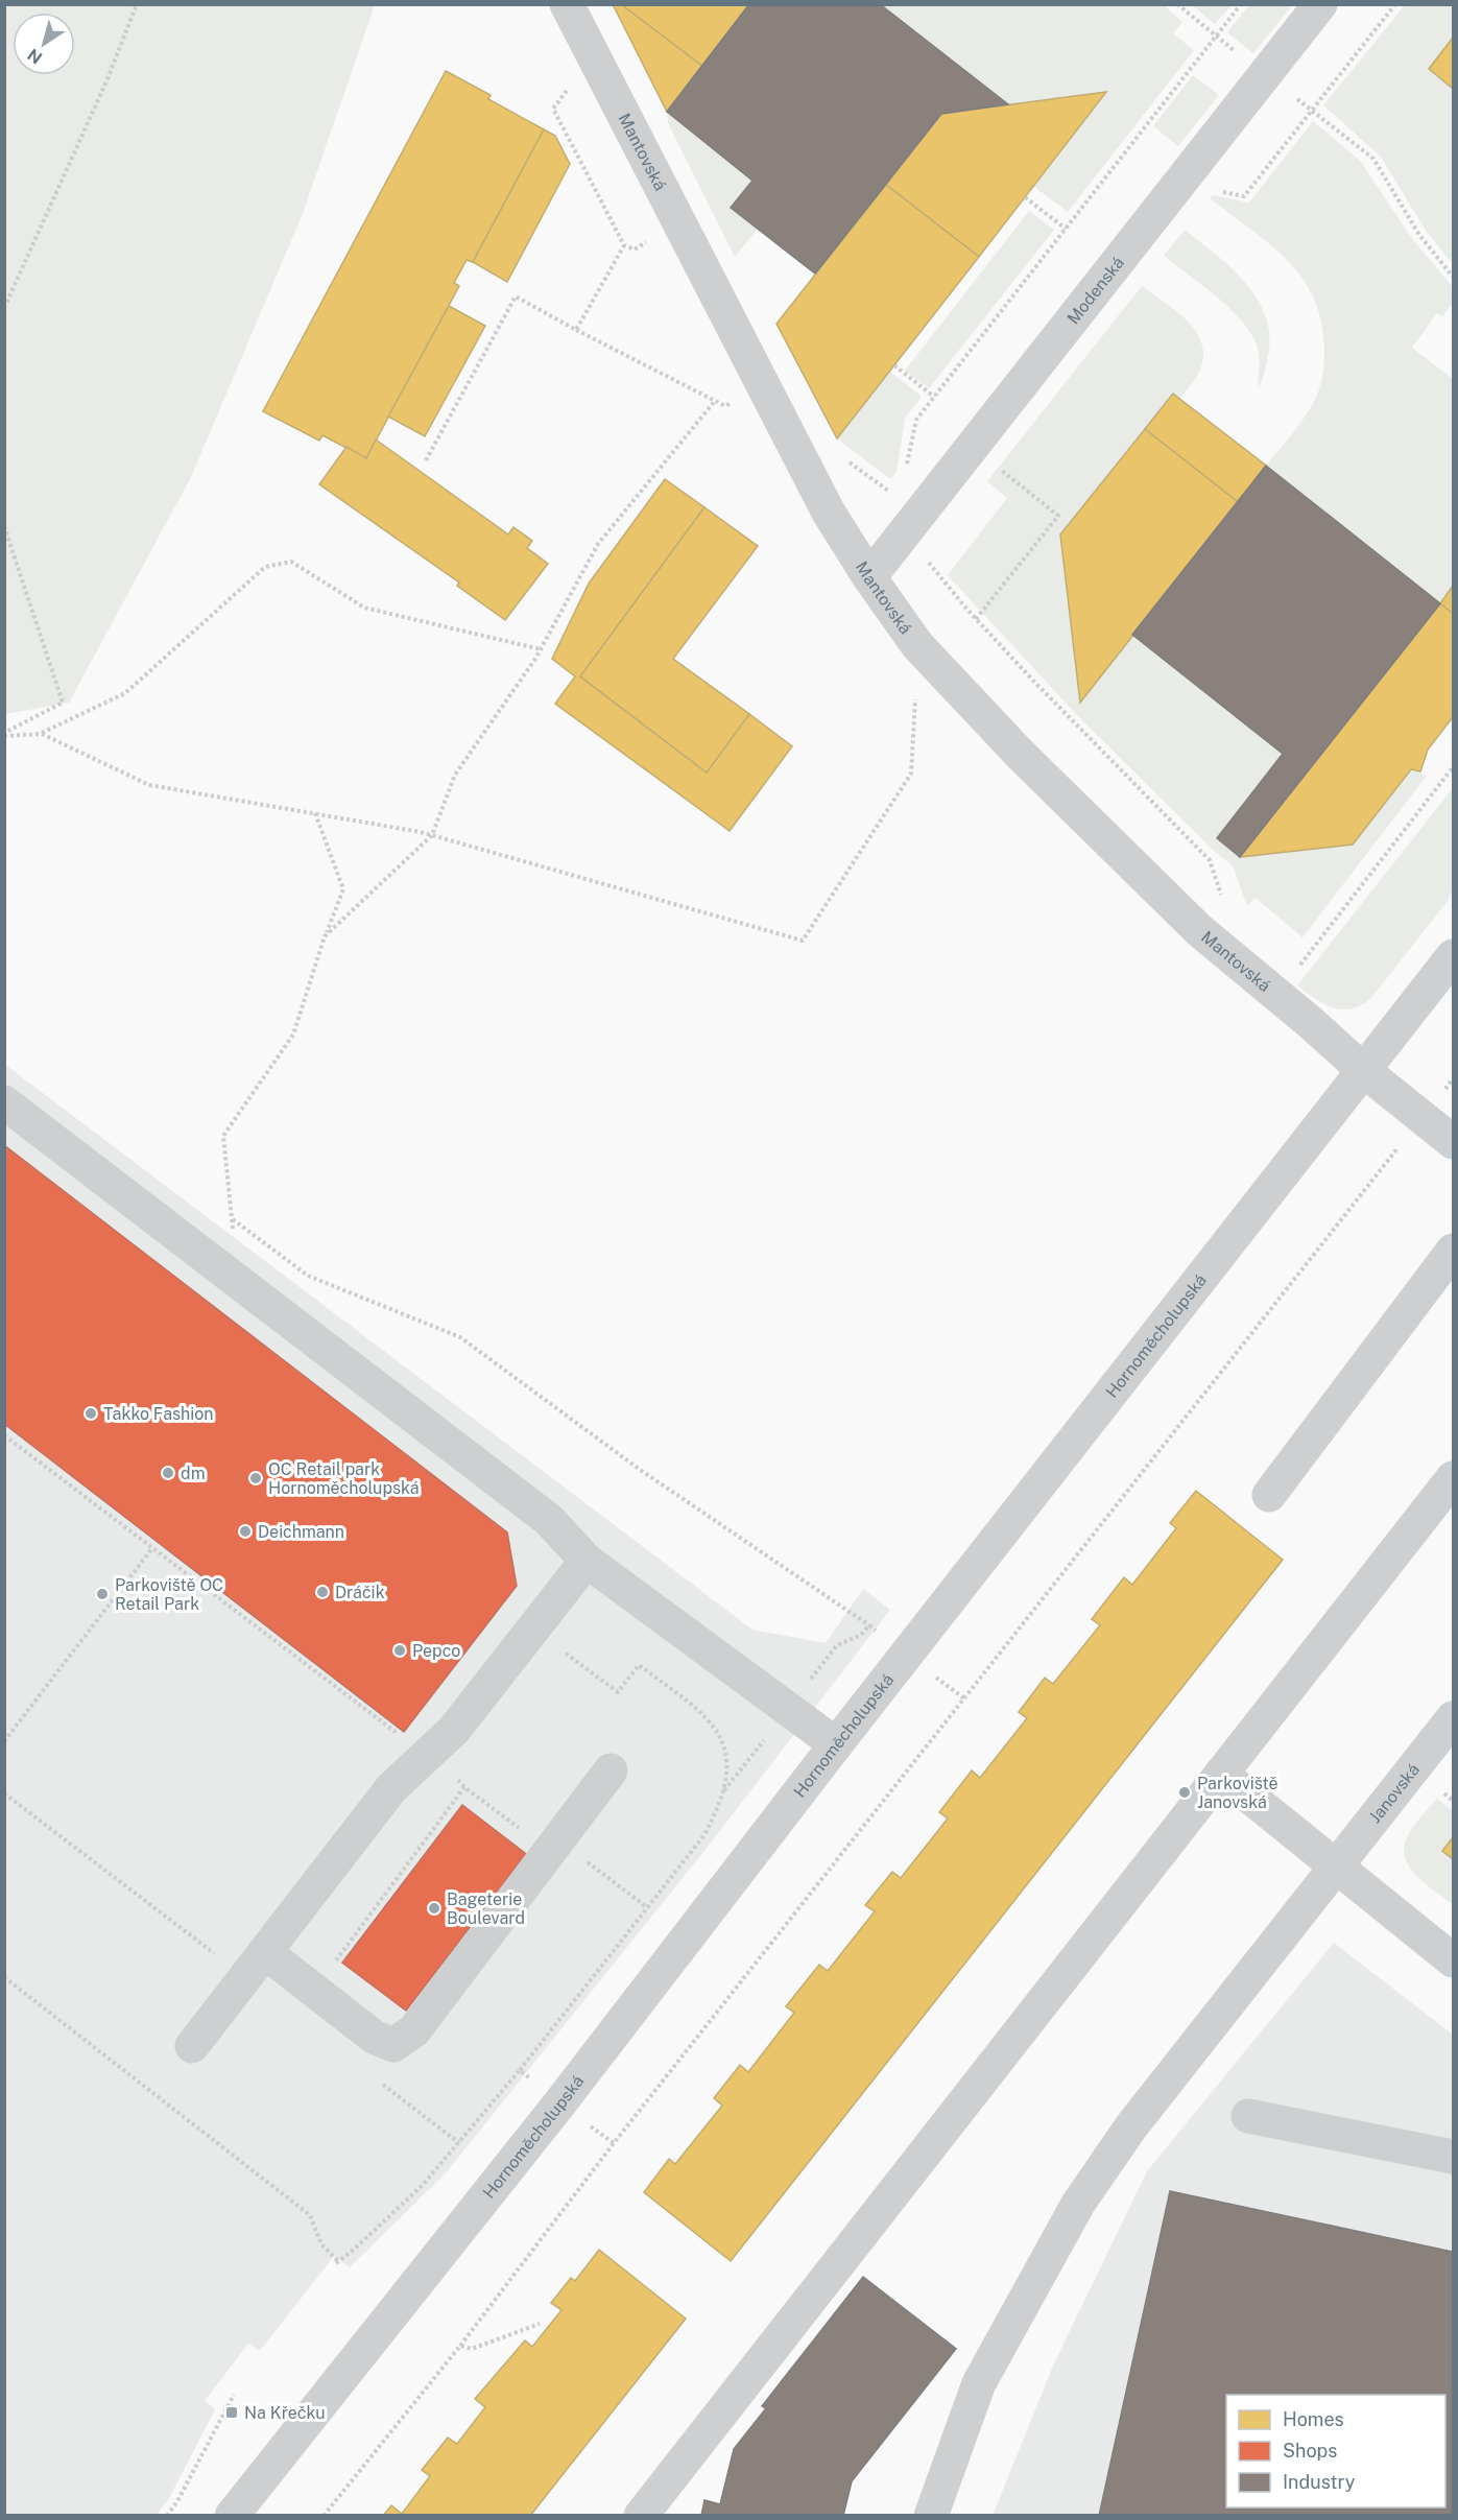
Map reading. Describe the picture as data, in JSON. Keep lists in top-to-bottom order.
{
  "streets": {
    "street": [
      "Mantovská",
      "Modenská",
      "Hornoměcholupská",
      "Janovská"
    ]
  },
  "crossings": [
    ["Mantovská", "Modenská"],
    ["Mantovská", "Hornoměcholupská"]
  ],
  "places": {
    "other": [
      "Takko Fashion",
      "dm",
      "OC Retail park Hornoměcholupská",
      "Deichmann",
      "Dráčik",
      "Parkoviště OC Retail Park",
      "Pepco",
      "Parkoviště Janovská",
      "Bageterie Boulevard"
    ],
    "transit": ["Na Křečku"]
  },
  "legend": ["Homes", "Shops", "Industry"],
  "north": "bottom left"
}
